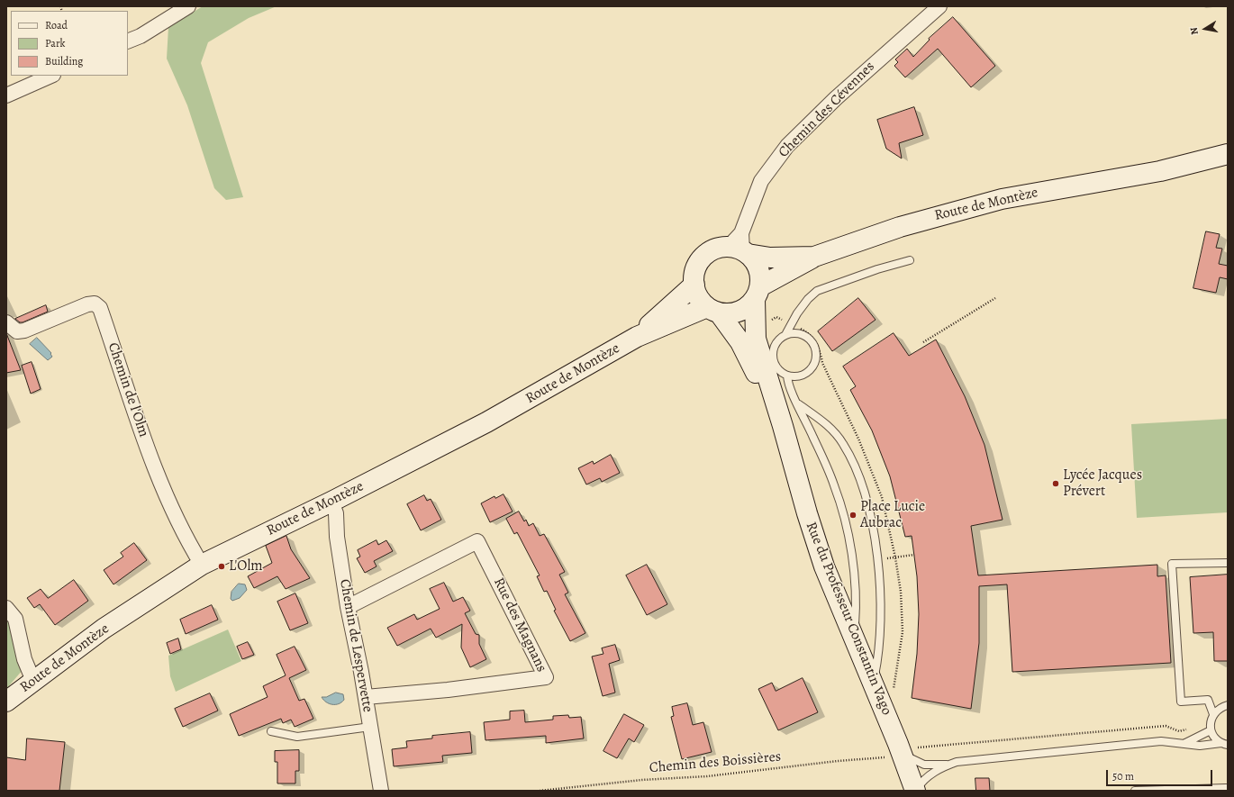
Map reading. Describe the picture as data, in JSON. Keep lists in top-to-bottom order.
{
  "streets": {
    "street": [
      "Chemin des Cévennes",
      "Route de Montèze",
      "Chemin de l'Olm",
      "Rue du Professeur Constantin Vago",
      "Rue des Magnans",
      "Chemin de Lespervette"
    ],
    "path": ["Chemin des Boissières"]
  },
  "crossings": [
    ["Chemin des Cévennes", "Route de Montèze"],
    ["Chemin des Cévennes", "Rue du Professeur Constantin Vago"],
    ["Route de Montèze", "Chemin de l'Olm"],
    ["Route de Montèze", "Rue du Professeur Constantin Vago"],
    ["Route de Montèze", "Chemin de Lespervette"],
    ["Rue du Professeur Constantin Vago", "Chemin des Boissières"],
    ["Rue des Magnans", "Chemin de Lespervette"]
  ],
  "places": ["Lycée Jacques Prévert", "Place Lucie Aubrac", "L'Olm"],
  "legend": ["Road", "Park", "Building"],
  "scale_bar": "50 m",
  "north": "left"
}
